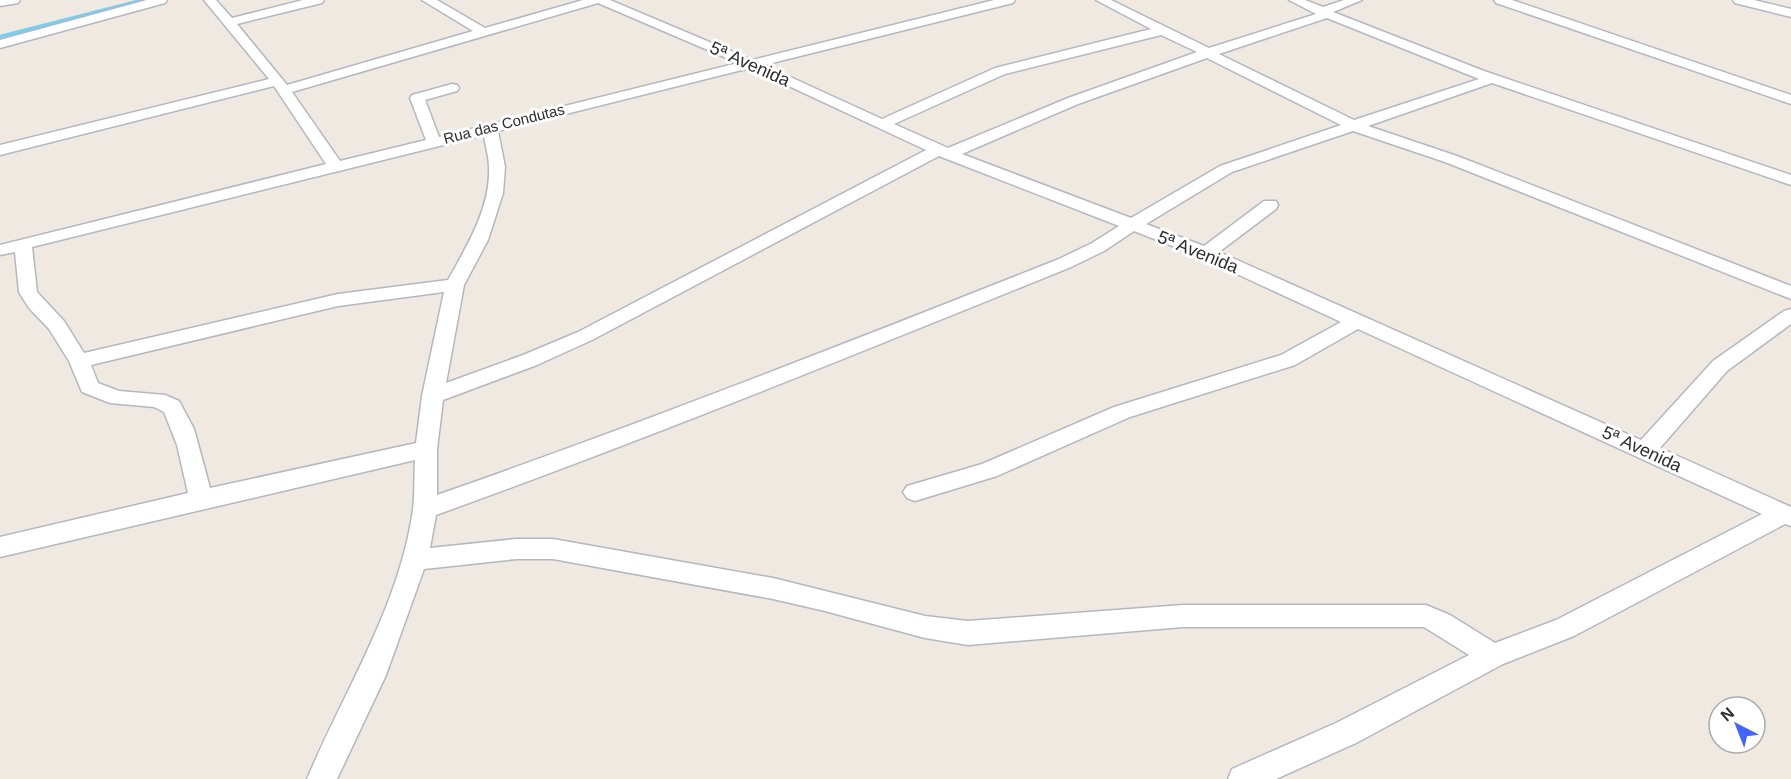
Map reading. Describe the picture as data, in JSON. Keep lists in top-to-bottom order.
{
  "streets": {
    "street": ["5ª Avenida", "Rua das Condutas"]
  },
  "crossings": [
    ["5ª Avenida", "Rua das Condutas"]
  ],
  "north": "top left"
}
